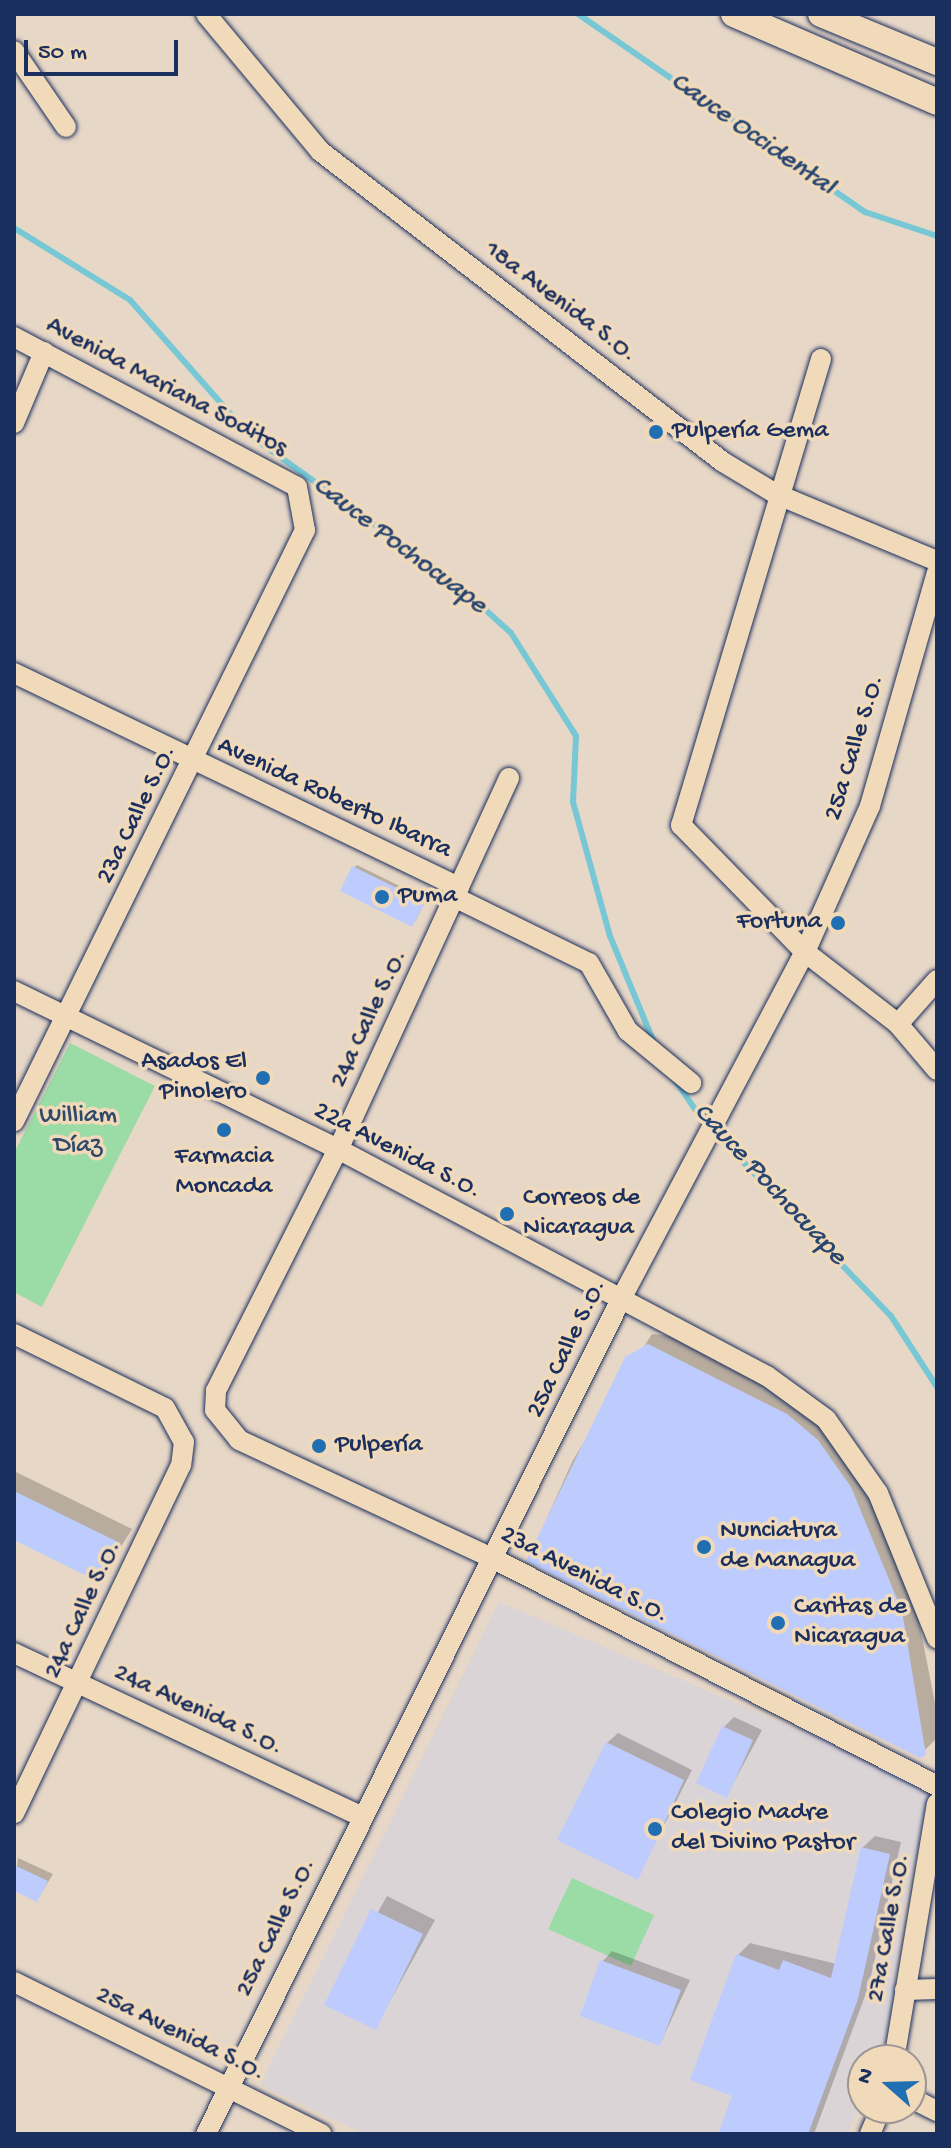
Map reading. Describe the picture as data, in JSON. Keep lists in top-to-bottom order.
{
  "streets": {
    "street": [
      "18a Avenida S.O.",
      "Avenida Mariana Soditos",
      "25a Calle S.O.",
      "Avenida Roberto Ibarra",
      "23a Calle S.O.",
      "24a Calle S.O.",
      "22a Avenida S.O.",
      "23a Avenida S.O.",
      "24a Avenida S.O.",
      "27a Calle S.O.",
      "25a Avenida S.O."
    ]
  },
  "crossings": [
    ["Avenida Mariana Soditos", "23a Calle S.O."],
    ["25a Calle S.O.", "22a Avenida S.O."],
    ["25a Calle S.O.", "23a Avenida S.O."],
    ["25a Calle S.O.", "24a Avenida S.O."],
    ["25a Calle S.O.", "25a Avenida S.O."],
    ["Avenida Roberto Ibarra", "23a Calle S.O."],
    ["Avenida Roberto Ibarra", "24a Calle S.O."],
    ["23a Calle S.O.", "22a Avenida S.O."],
    ["24a Calle S.O.", "22a Avenida S.O."],
    ["24a Calle S.O.", "23a Avenida S.O."],
    ["24a Calle S.O.", "24a Avenida S.O."]
  ],
  "water": ["Cauce Occidental", "Cauce Pochocuape"],
  "parks": ["William Díaz"],
  "places": [
    "Pulpería Gema",
    "Puma",
    "Fortuna",
    "Asados El Pinolero",
    "Farmacia Moncada",
    "Correos de Nicaragua",
    "Pulpería",
    "Nunciatura de Managua",
    "Caritas de Nicaragua",
    "Colegio Madre del Divino Pastor"
  ],
  "scale_bar": "50 m",
  "north": "left"
}
